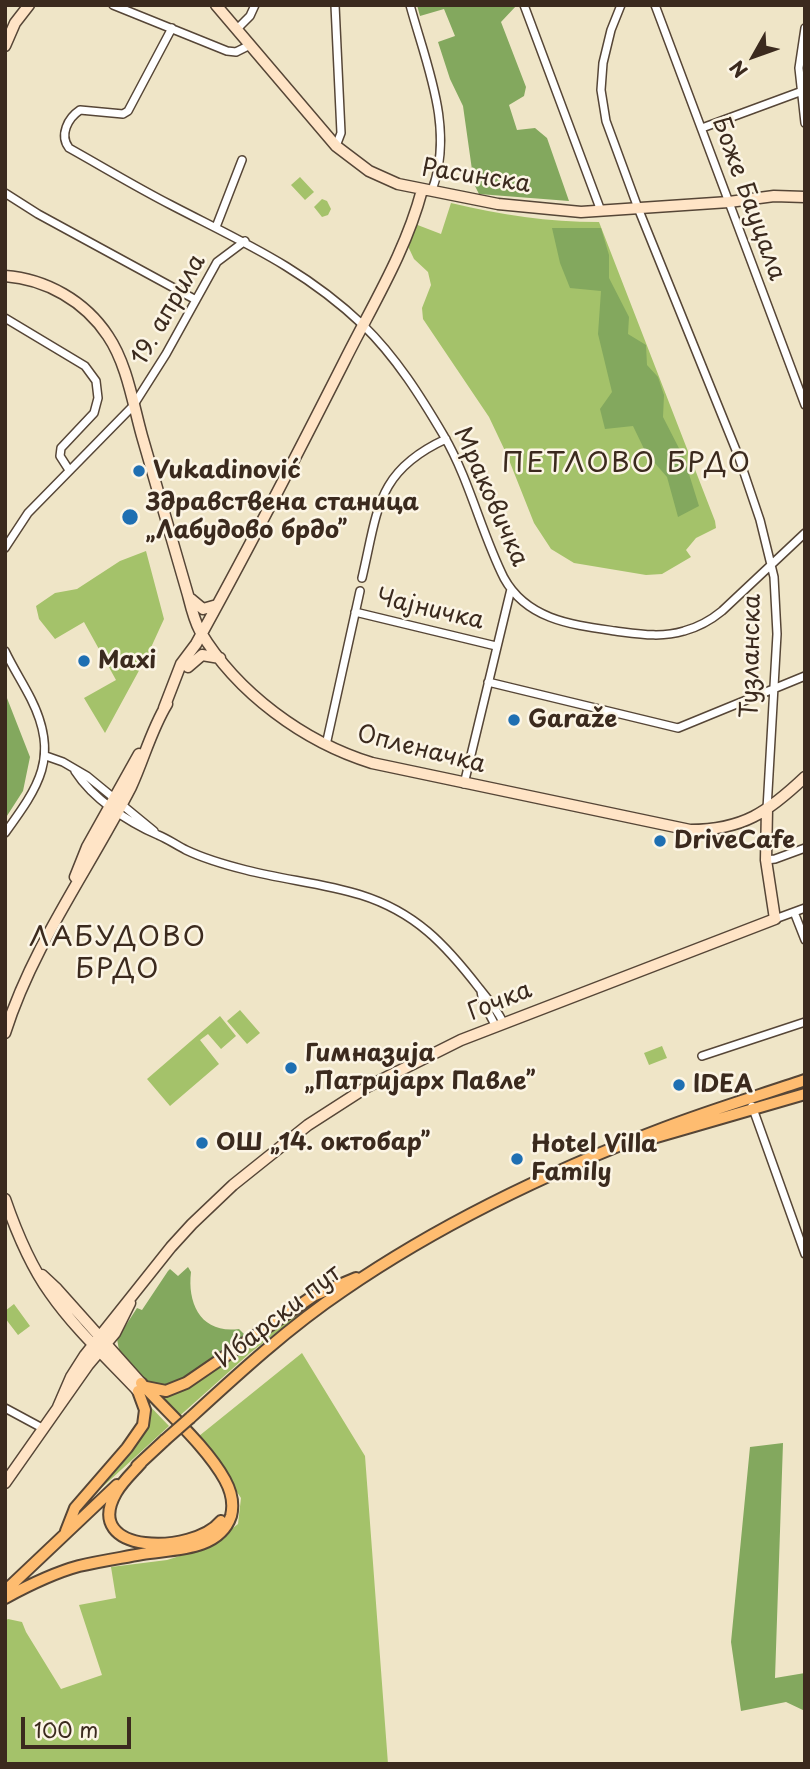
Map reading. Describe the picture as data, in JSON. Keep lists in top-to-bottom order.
{
  "streets": {
    "main road": ["Ибарски пут"],
    "street": [
      "Расинска",
      "Боже Бауцала",
      "19. априла",
      "Мраковичка",
      "Чајничка",
      "Тузланска",
      "Опленачка",
      "Гочка"
    ]
  },
  "crossings": [
    ["Расинска", "Боже Бауцала"],
    ["Расинска", "Тузланска"],
    ["19. априла", "Мраковичка"],
    ["19. априла", "Опленачка"],
    ["Мраковичка", "Чајничка"],
    ["Мраковичка", "Тузланска"],
    ["Чајничка", "Опленачка"],
    ["Тузланска", "Опленачка"],
    ["Тузланска", "Гочка"]
  ],
  "districts": ["ПЕТЛОВО БРДО", "ЛАБУДОВО БРДО"],
  "places": [
    "Vukadinović",
    "Здравствена станица „Лабудово брдо”",
    "Maxi",
    "Garaže",
    "DriveCafe",
    "Гимназија „Патријарх Павле”",
    "IDEA",
    "ОШ „14. октобар”",
    "Hotel Villa Family"
  ],
  "scale_bar": "100 m",
  "north": "bottom left"
}
